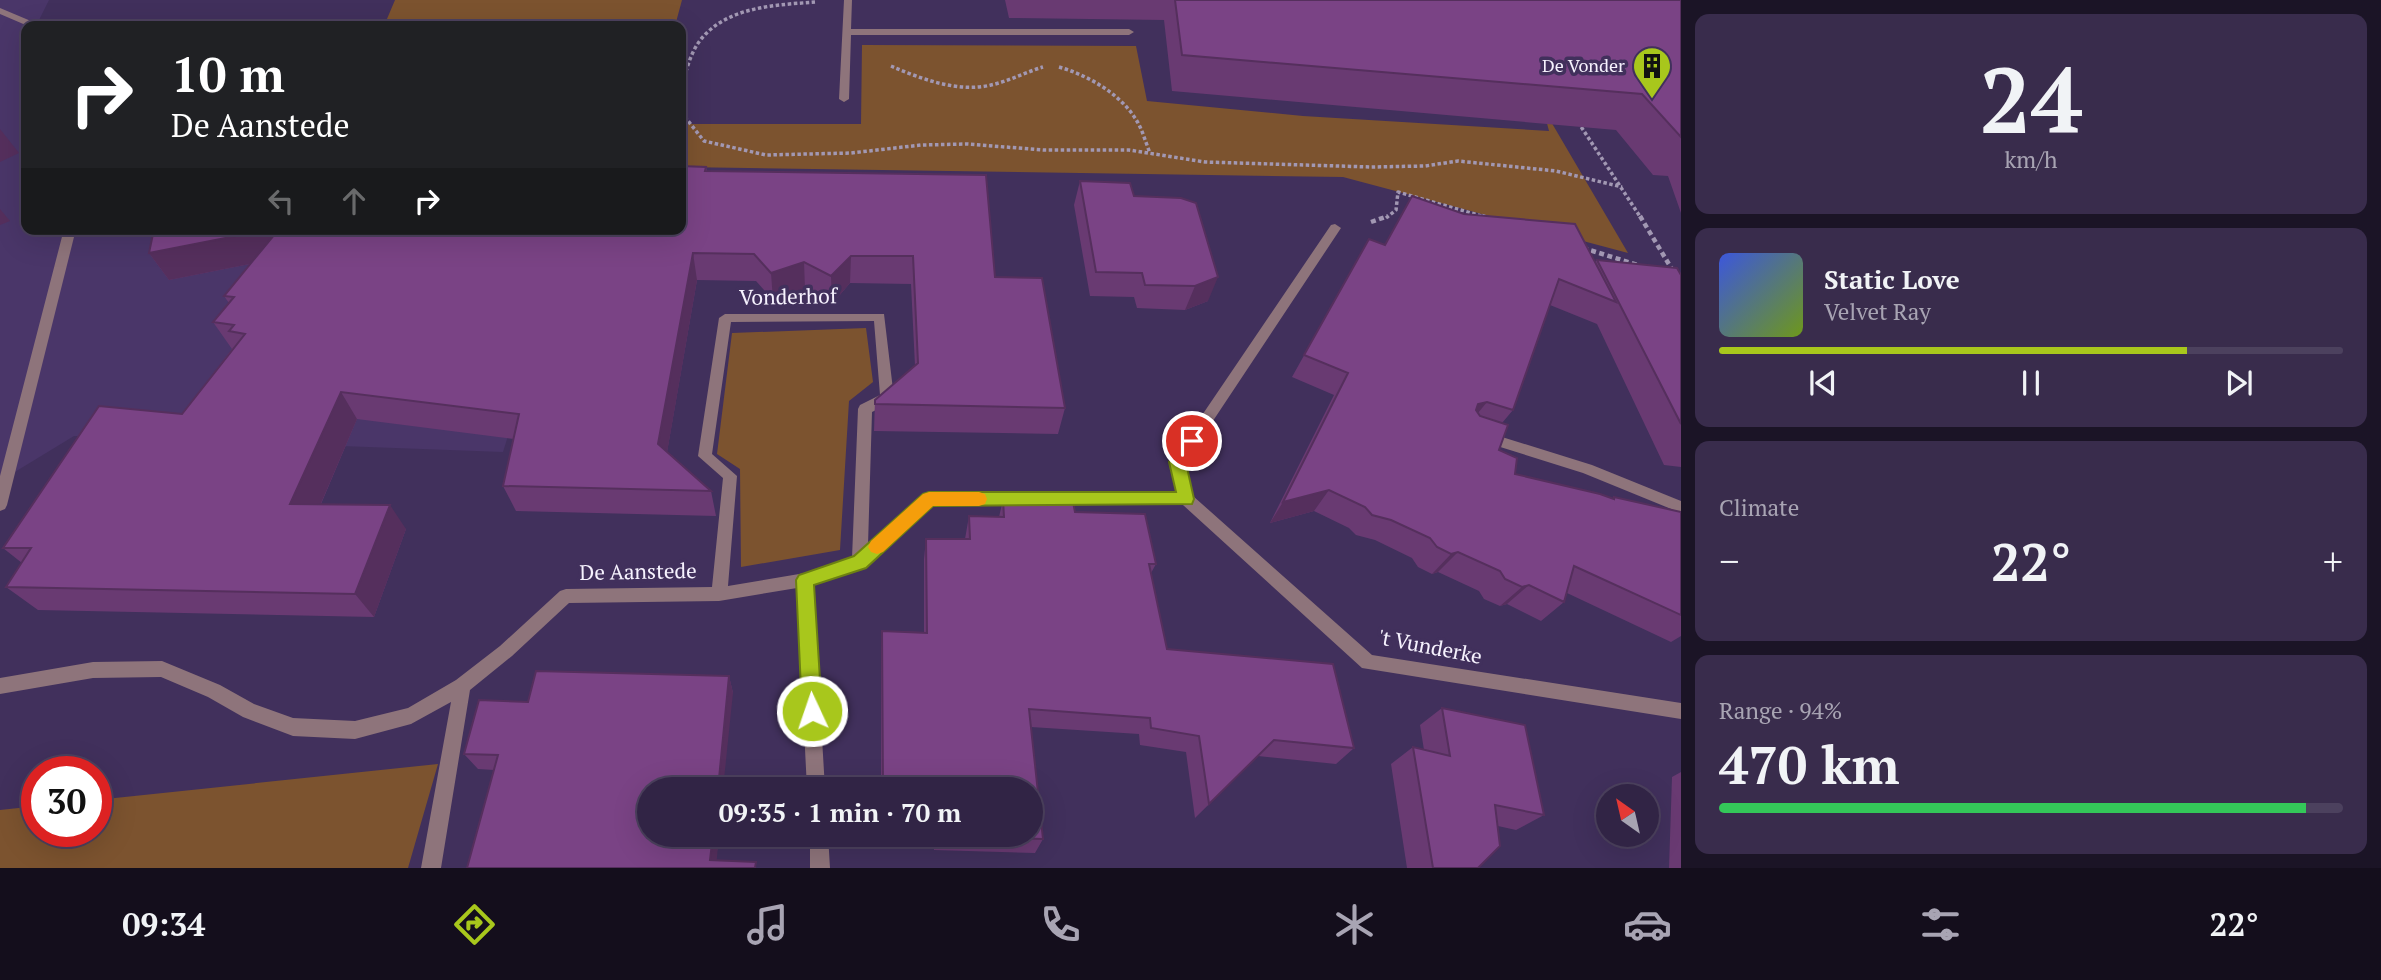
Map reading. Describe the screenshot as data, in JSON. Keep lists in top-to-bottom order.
{
  "streets": {
    "street": ["Vonderhof", "De Aanstede", "'t Vunderke"]
  },
  "crossings": [
    ["Vonderhof", "De Aanstede"]
  ],
  "places": {
    "building": ["De Vonder"]
  },
  "north": "top left",
  "page": {
    "tile": [
      ["24", "km/h"],
      "Climate",
      ["Range · 94%", "470 km"]
    ],
    "turn": ["10 m", "De Aanstede"],
    "song": ["Static Love", "Velvet Ray"],
    "heat": ["−", "22°", "+"],
    "limit": "30",
    "trip": "09:35 · 1 min · 70 m",
    "tabs": ["09:34", "22°"]
  }
}
